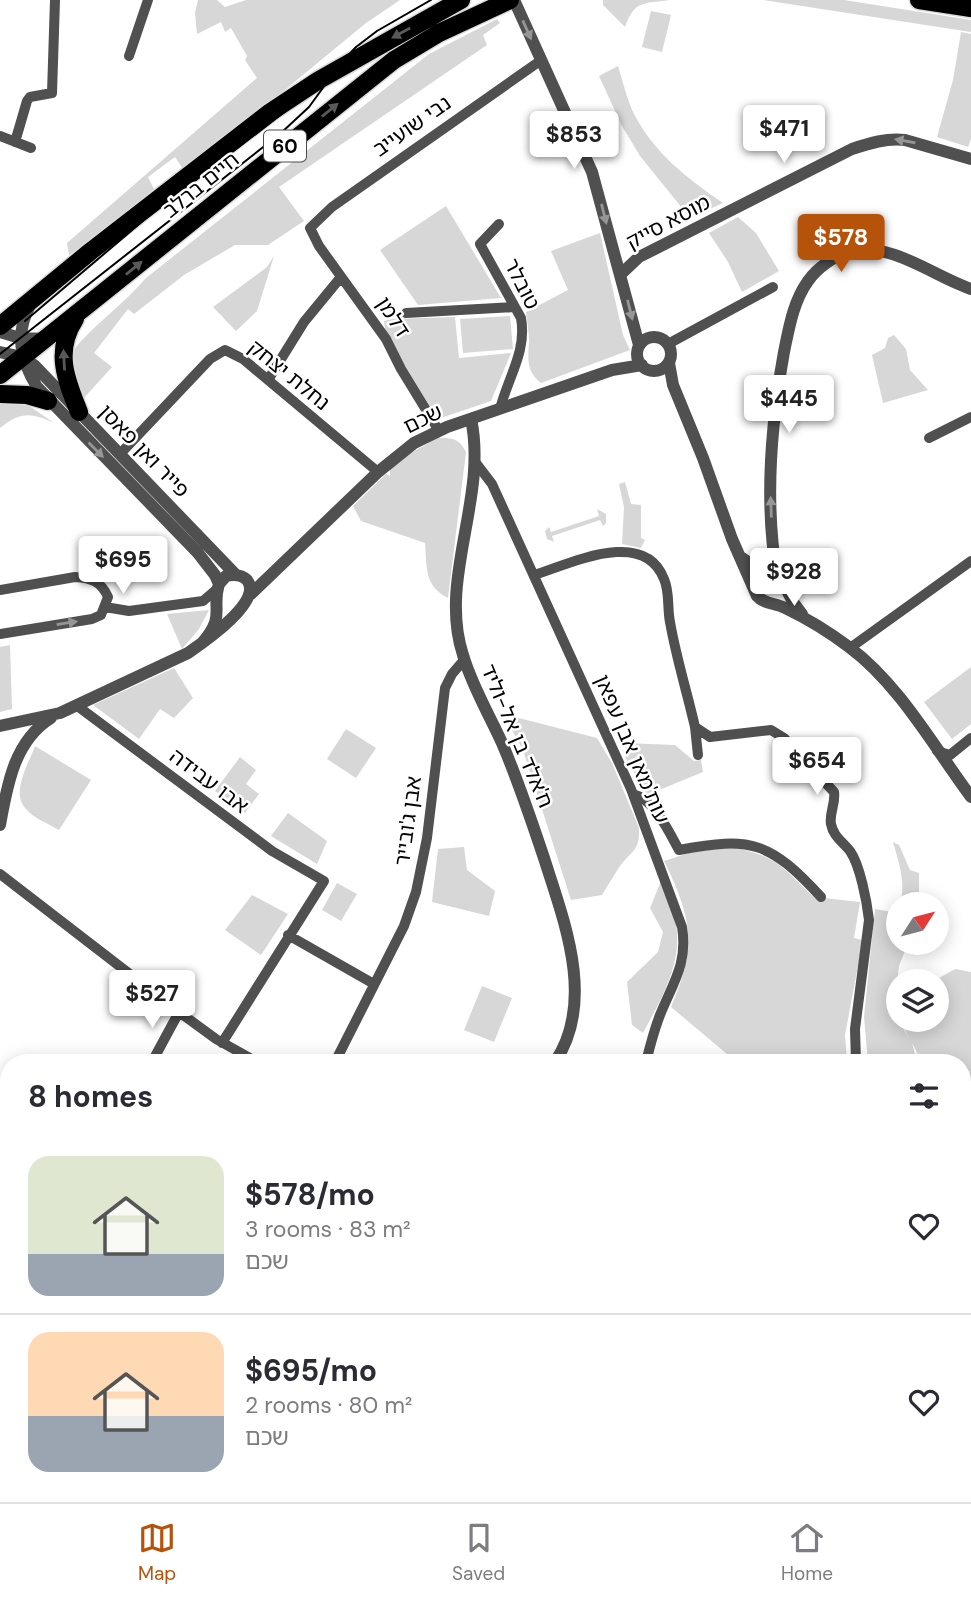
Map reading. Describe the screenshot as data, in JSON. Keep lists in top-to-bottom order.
{
  "streets": {
    "highway": ["60", "חיים ברלב"],
    "street": [
      "נבי שועייב",
      "מוסא סייק",
      "טובלר",
      "דלמן",
      "נחלת יצחק",
      "שכם",
      "פייר ואן פאסן",
      "ח'אלד בן אל-וליד",
      "עות'מאן אבן עפאן",
      "אבו עבידה",
      "אבן ג'ובייר"
    ]
  },
  "crossings": [
    ["נבי שועייב", "דלמן"],
    ["חיים ברלב", "פייר ואן פאסן"],
    ["טובלר", "שכם"],
    ["דלמן", "שכם"],
    ["נחלת יצחק", "שכם"],
    ["נחלת יצחק", "פייר ואן פאסן"],
    ["שכם", "פייר ואן פאסן"],
    ["שכם", "ח'אלד בן אל-וליד"],
    ["שכם", "אבו עבידה"],
    ["ח'אלד בן אל-וליד", "עות'מאן אבן עפאן"],
    ["ח'אלד בן אל-וליד", "אבן ג'ובייר"]
  ],
  "one_way": ["מוסא סייק"],
  "north": "top right",
  "page": {
    "price": [
      "$471",
      "$853",
      "$578",
      "$445",
      "$695",
      "$928",
      "$654",
      "$527"
    ],
    "heading": "8 homes",
    "list": [
      {
        "name": "$578/mo",
        "note": "3 rooms · 83 m² · שכם"
      },
      {
        "name": "$695/mo",
        "note": "2 rooms · 80 m² · שכם"
      }
    ],
    "tabs": ["Map", "Saved", "Home"]
  }
}
